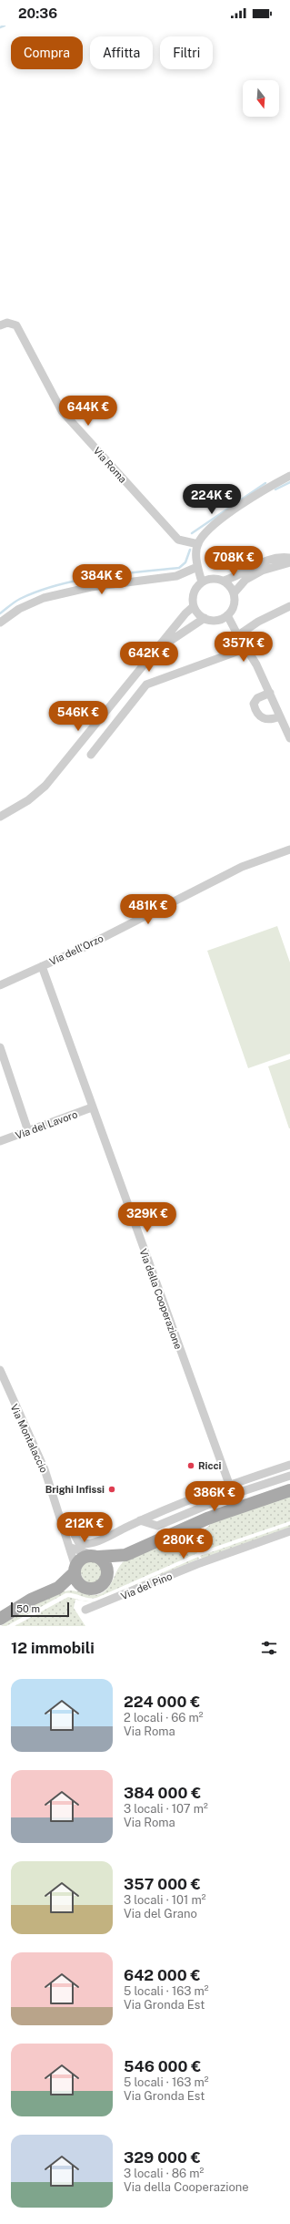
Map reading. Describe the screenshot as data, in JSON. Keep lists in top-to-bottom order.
{
  "streets": {
    "street": [
      "Via Roma",
      "Via dell'Orzo",
      "Via del Lavoro",
      "Via della Cooperazione",
      "Via Montalaccio",
      "Via del Pino"
    ]
  },
  "crossings": [
    ["Via dell'Orzo", "Via della Cooperazione"],
    ["Via del Lavoro", "Via della Cooperazione"]
  ],
  "places": ["Ricci", "Brighi Infissi"],
  "scale_bar": "50 m",
  "north": "bottom",
  "page": {
    "status": "20:36",
    "chip": ["Compra", "Affitta", "Filtri"],
    "price": [
      "644K €",
      "224K €",
      "708K €",
      "384K €",
      "357K €",
      "642K €",
      "546K €",
      "481K €",
      "329K €",
      "386K €",
      "212K €",
      "280K €"
    ],
    "scale": "50 m",
    "heading": "12 immobili",
    "list": [
      {
        "name": "224 000 €",
        "note": "2 locali · 66 m² · Via Roma"
      },
      {
        "name": "384 000 €",
        "note": "3 locali · 107 m² · Via Roma"
      },
      {
        "name": "357 000 €",
        "note": "3 locali · 101 m² · Via del Grano"
      },
      {
        "name": "642 000 €",
        "note": "5 locali · 163 m² · Via Gronda Est"
      },
      {
        "name": "546 000 €",
        "note": "5 locali · 163 m² · Via Gronda Est"
      },
      {
        "name": "329 000 €",
        "note": "3 locali · 86 m² · Via della Cooperazione"
      }
    ]
  }
}
